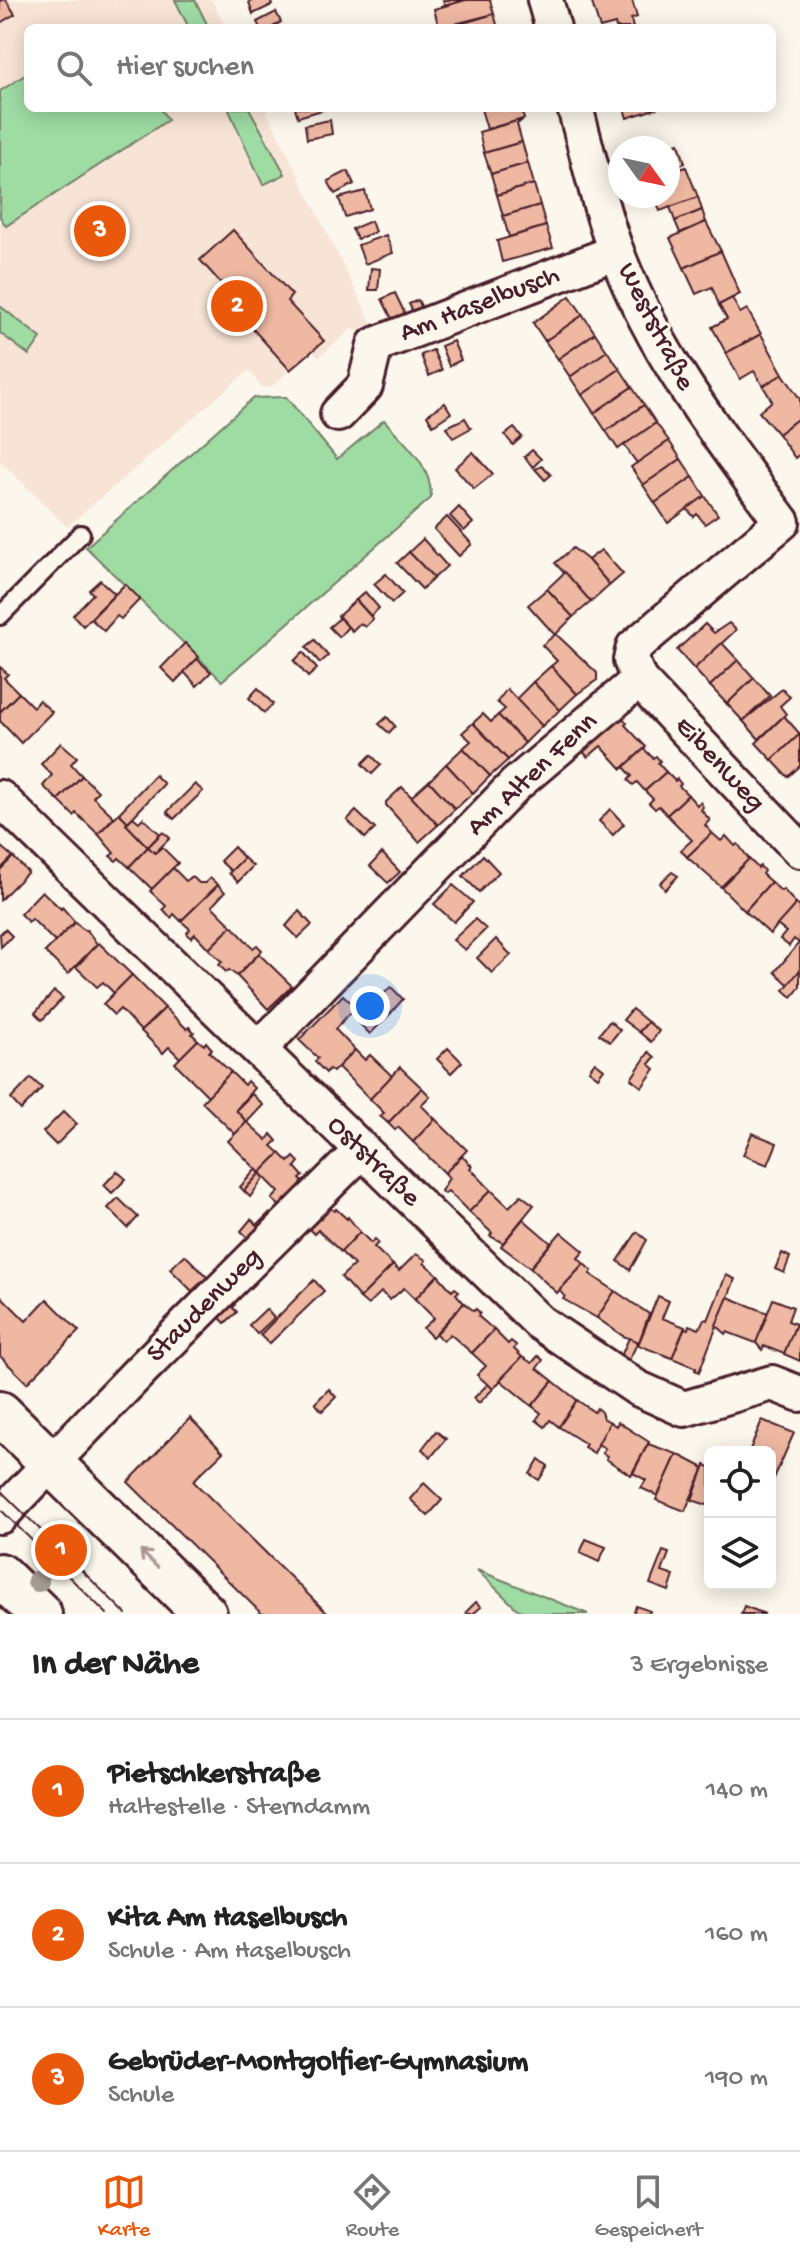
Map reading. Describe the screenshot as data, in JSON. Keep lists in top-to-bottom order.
{
  "streets": {
    "street": [
      "Am Haselbusch",
      "Weststraße",
      "Eibenweg",
      "Am Alten Fenn",
      "Oststraße",
      "Staudenweg"
    ]
  },
  "crossings": [
    ["Am Haselbusch", "Weststraße"],
    ["Eibenweg", "Am Alten Fenn"],
    ["Am Alten Fenn", "Oststraße"],
    ["Oststraße", "Staudenweg"]
  ],
  "north": "bottom right",
  "page": {
    "search": "Hier suchen",
    "pins": ["3", "2", "1"],
    "heading": ["In der Nähe", "3 Ergebnisse"],
    "list": [
      {
        "mark": "1",
        "name": "Pietschkerstraße",
        "note": "Haltestelle · Sterndamm",
        "value": "140 m"
      },
      {
        "mark": "2",
        "name": "Kita Am Haselbusch",
        "note": "Schule · Am Haselbusch",
        "value": "160 m"
      },
      {
        "mark": "3",
        "name": "Gebrüder-Montgolfier-Gymnasium",
        "note": "Schule",
        "value": "190 m"
      }
    ],
    "nav": ["Karte", "Route", "Gespeichert"]
  }
}
